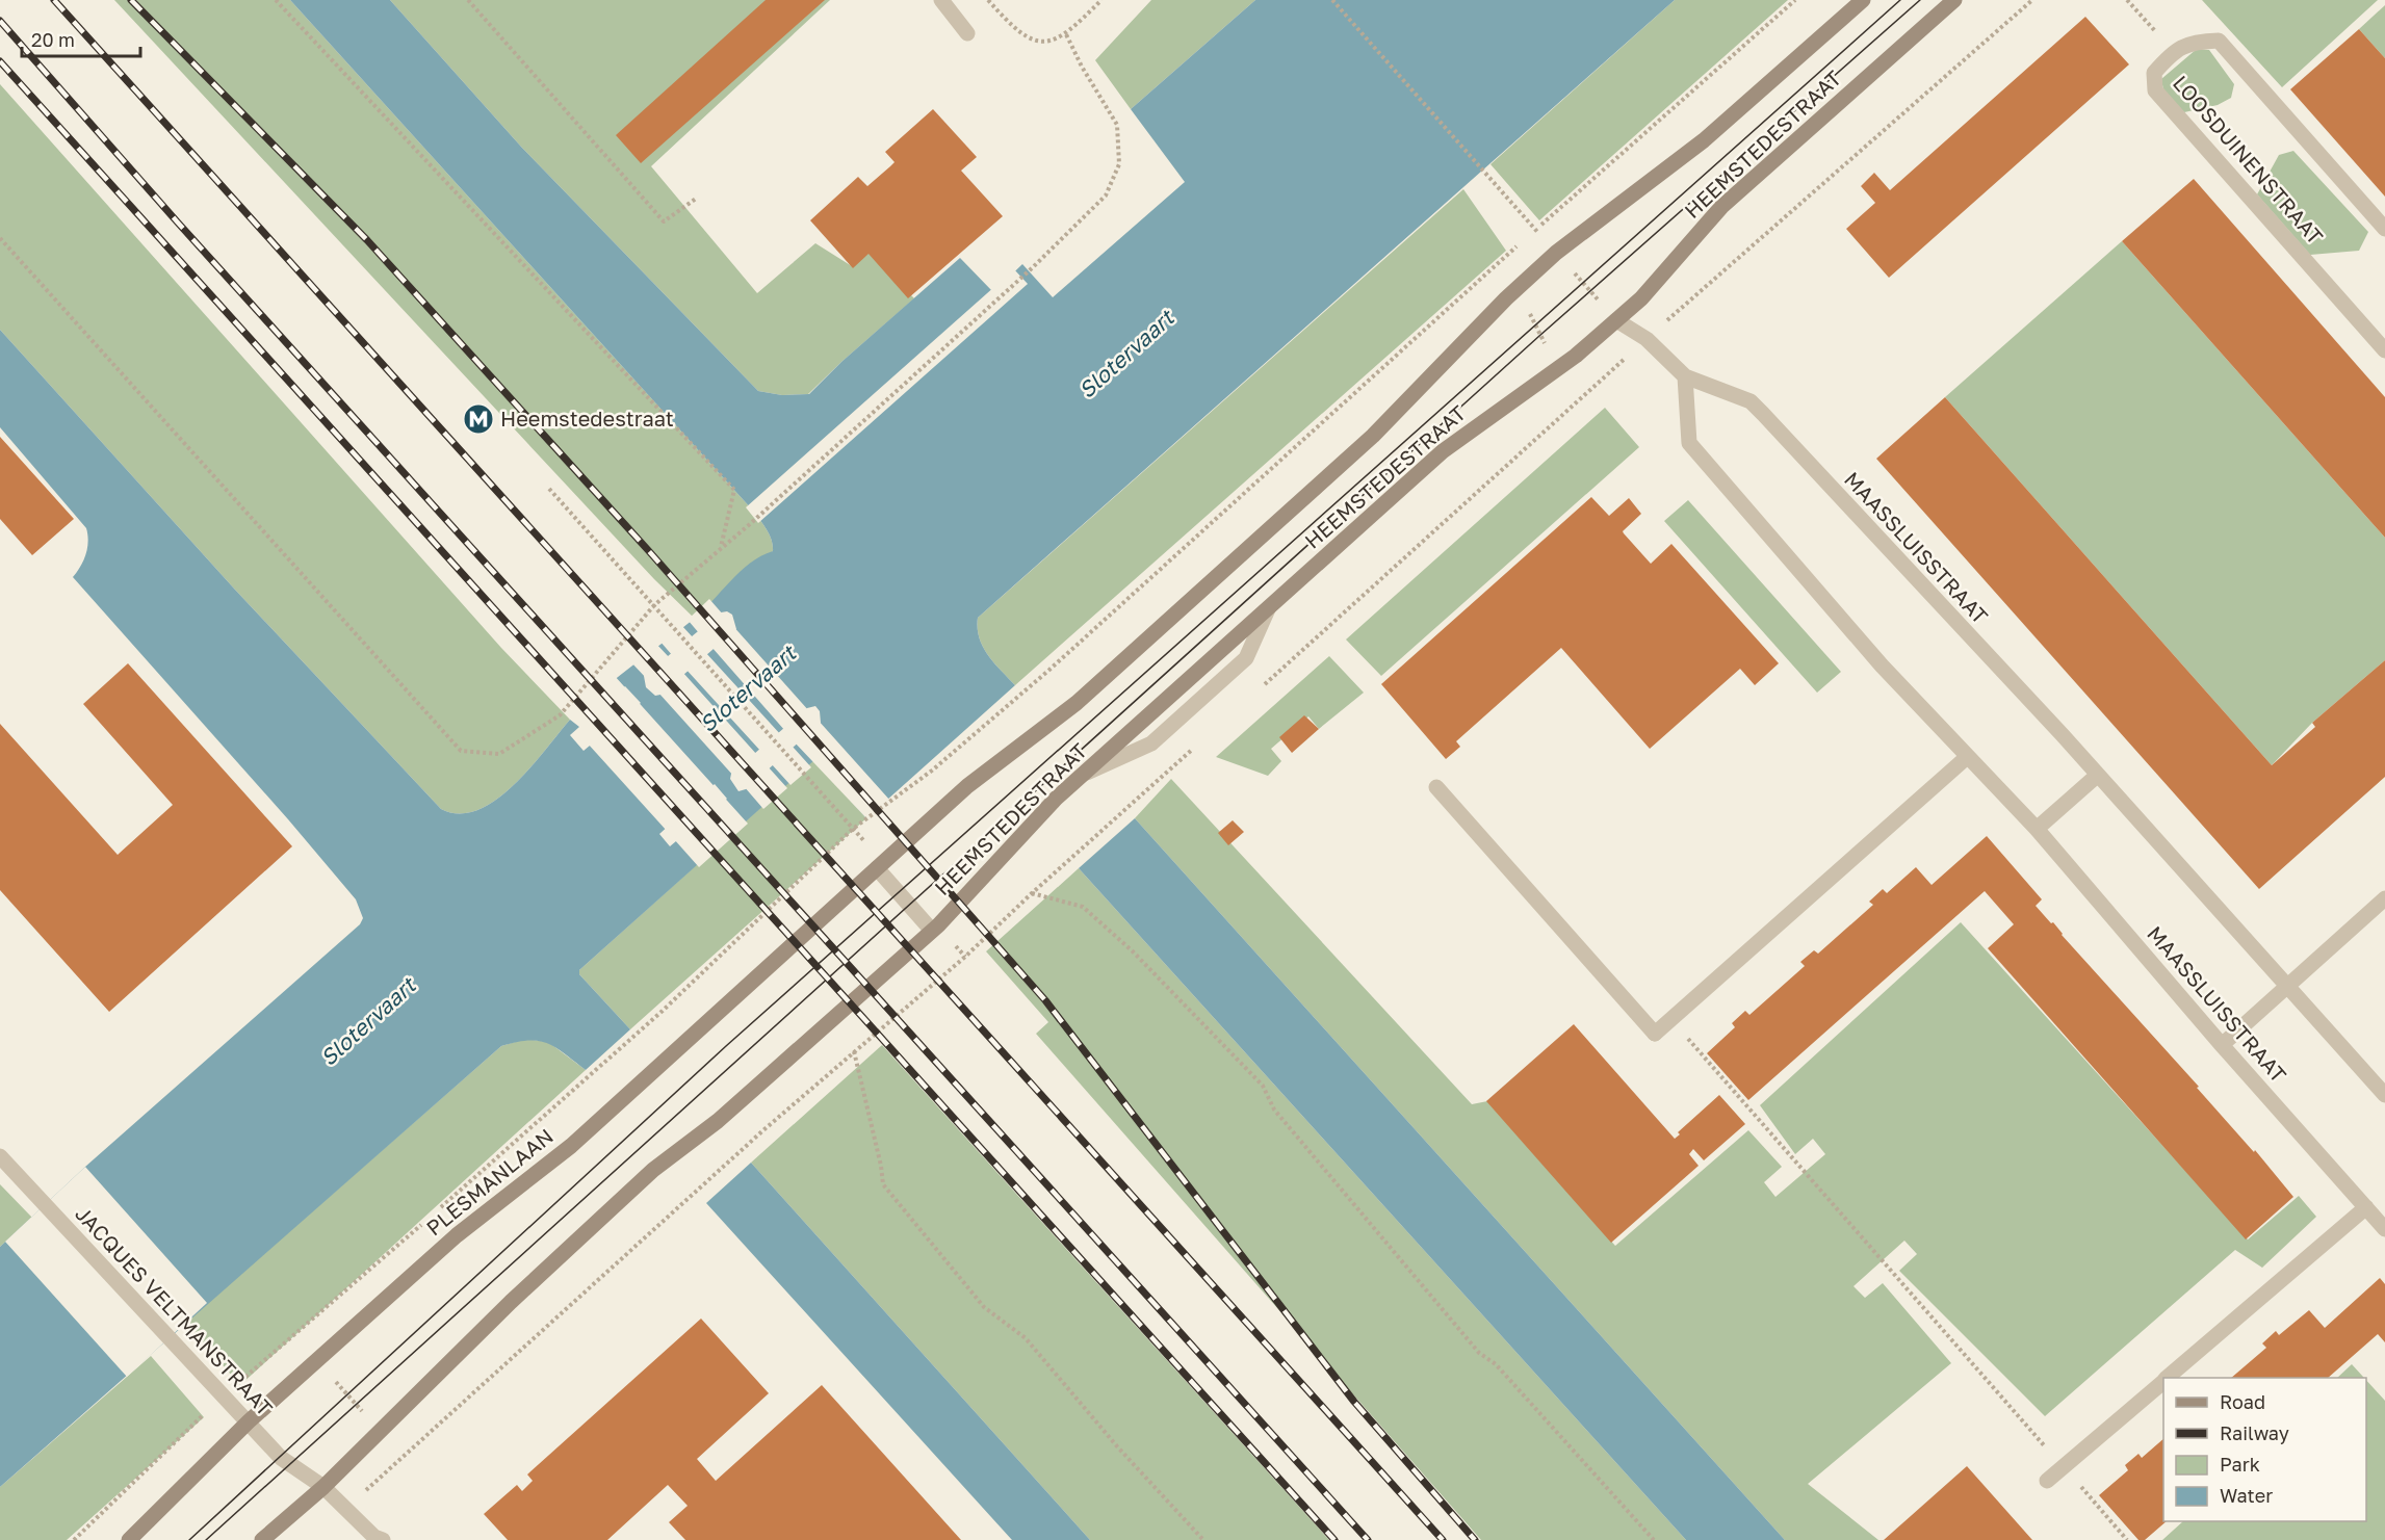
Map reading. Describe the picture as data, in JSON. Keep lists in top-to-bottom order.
{
  "streets": {
    "street": [
      "HEEMSTEDESTRAAT",
      "LOOSDUINENSTRAAT",
      "MAASSLUISSTRAAT",
      "PLESMANLAAN",
      "JACQUES VELTMANSTRAAT"
    ]
  },
  "crossings": [
    ["HEEMSTEDESTRAAT", "MAASSLUISSTRAAT"],
    ["HEEMSTEDESTRAAT", "PLESMANLAAN"],
    ["PLESMANLAAN", "JACQUES VELTMANSTRAAT"]
  ],
  "water": ["Slotervaart"],
  "places": {
    "metro station": ["Heemstedestraat"]
  },
  "legend": [
    "Road",
    "Railway",
    "Park",
    "Water"
  ],
  "scale_bar": "20 m"
}
